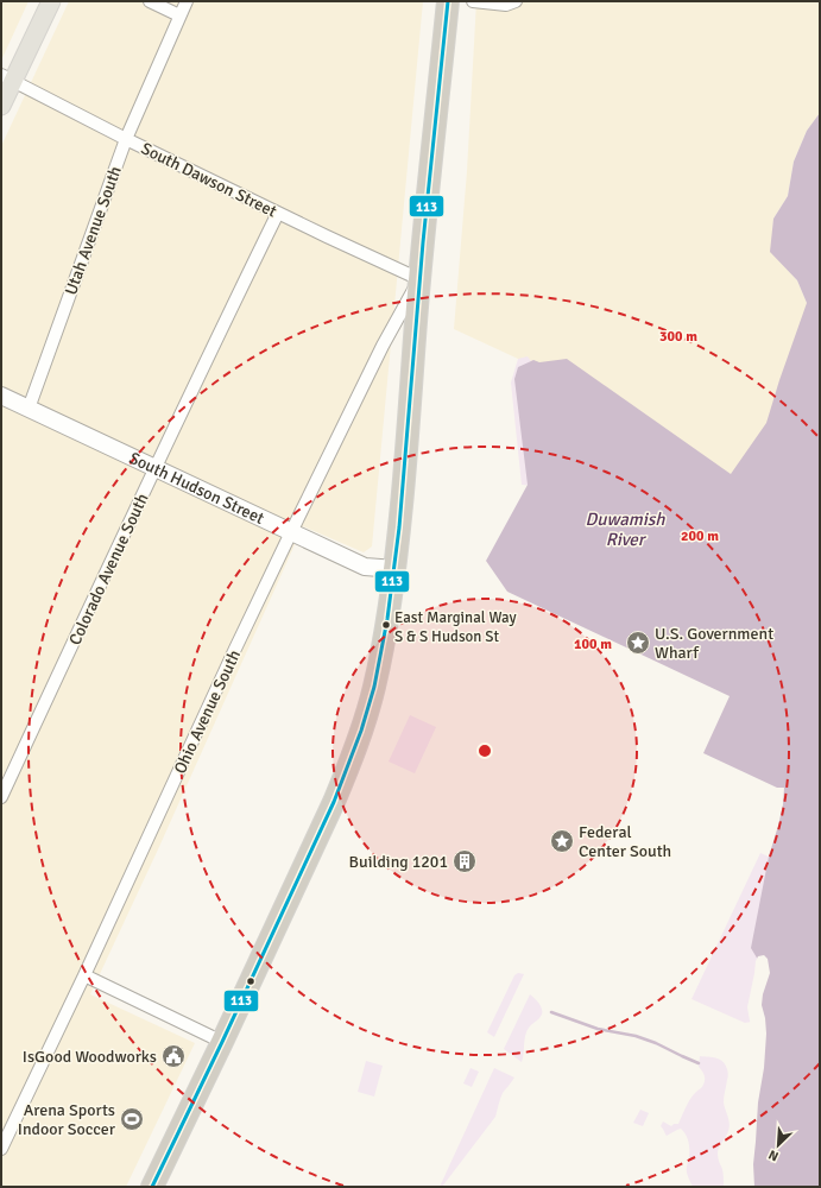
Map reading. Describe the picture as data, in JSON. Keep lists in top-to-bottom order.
{
  "streets": {
    "street": [
      "South Dawson Street",
      "Utah Avenue South",
      "South Hudson Street",
      "Colorado Avenue South",
      "Ohio Avenue South"
    ]
  },
  "crossings": [
    ["South Dawson Street", "Utah Avenue South"],
    ["South Dawson Street", "Colorado Avenue South"],
    ["South Dawson Street", "Ohio Avenue South"],
    ["Utah Avenue South", "South Hudson Street"],
    ["South Hudson Street", "Colorado Avenue South"],
    ["South Hudson Street", "Ohio Avenue South"]
  ],
  "water": ["Duwamish River"],
  "places": {
    "other": ["East Marginal Way S & S Hudson St"],
    "place": ["U.S. Government Wharf", "Federal Center South"],
    "building": ["Building 1201"],
    "public building": ["IsGood Woodworks"],
    "sports": ["Arena Sports Indoor Soccer"]
  },
  "lines": ["transit line 113"],
  "north": "bottom left",
  "rings": ["300 m", "200 m", "100 m"]
}
